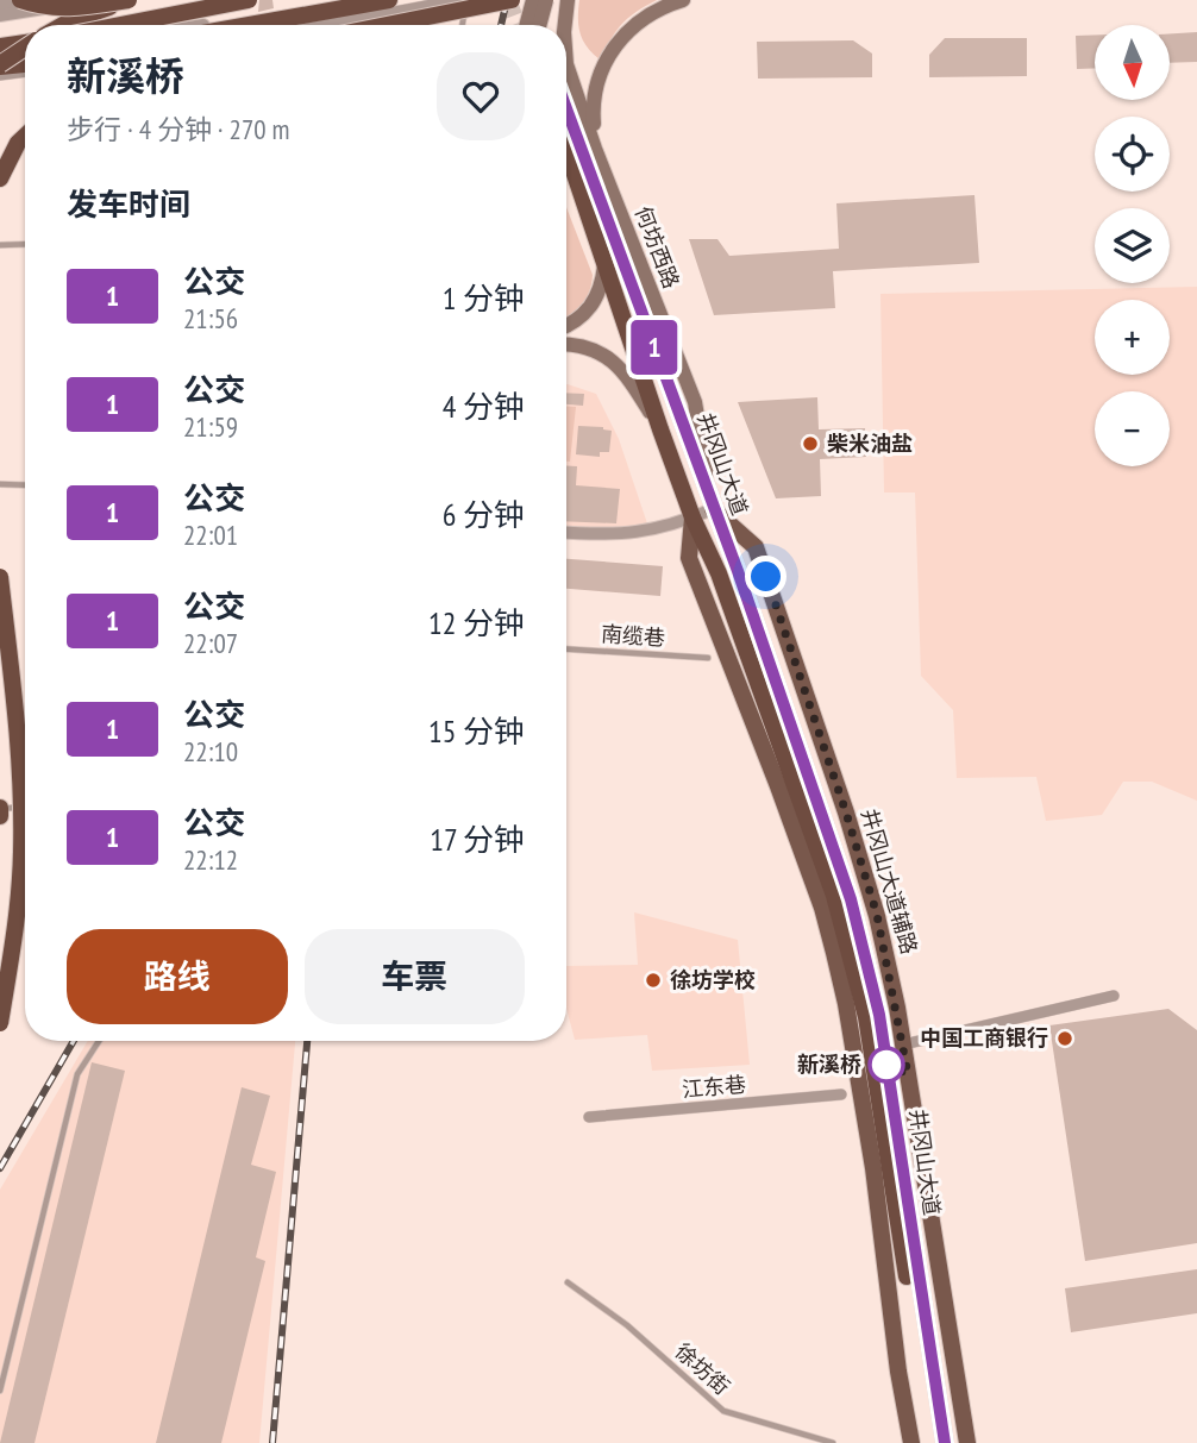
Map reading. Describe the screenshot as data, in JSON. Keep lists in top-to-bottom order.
{
  "streets": {
    "highway": ["井冈山大道"],
    "main road": ["何坊西路", "井冈山大道辅路"],
    "street": ["江东巷"],
    "lane": ["南缆巷", "徐坊街"]
  },
  "crossings": [
    ["何坊西路", "井冈山大道"],
    ["何坊西路", "井冈山大道辅路"],
    ["井冈山大道", "井冈山大道辅路"]
  ],
  "places": [
    "柴米油盐",
    "徐坊学校",
    "中国工商银行",
    "新溪桥"
  ],
  "lines": ["bus line 1"],
  "north": "bottom",
  "page": {
    "on_map": "1",
    "map_buttons": ["+", "−"],
    "heading": [
      ["新溪桥", "步行 · 4 分钟 · 270 m"],
      "发车时间"
    ],
    "list": [
      {
        "mark": "1",
        "name": "公交",
        "note": "21:56",
        "value": "1 分钟"
      },
      {
        "mark": "1",
        "name": "公交",
        "note": "21:59",
        "value": "4 分钟"
      },
      {
        "mark": "1",
        "name": "公交",
        "note": "22:01",
        "value": "6 分钟"
      },
      {
        "mark": "1",
        "name": "公交",
        "note": "22:07",
        "value": "12 分钟"
      },
      {
        "mark": "1",
        "name": "公交",
        "note": "22:10",
        "value": "15 分钟"
      },
      {
        "mark": "1",
        "name": "公交",
        "note": "22:12",
        "value": "17 分钟"
      }
    ],
    "buttons": ["路线", "车票"]
  }
}
